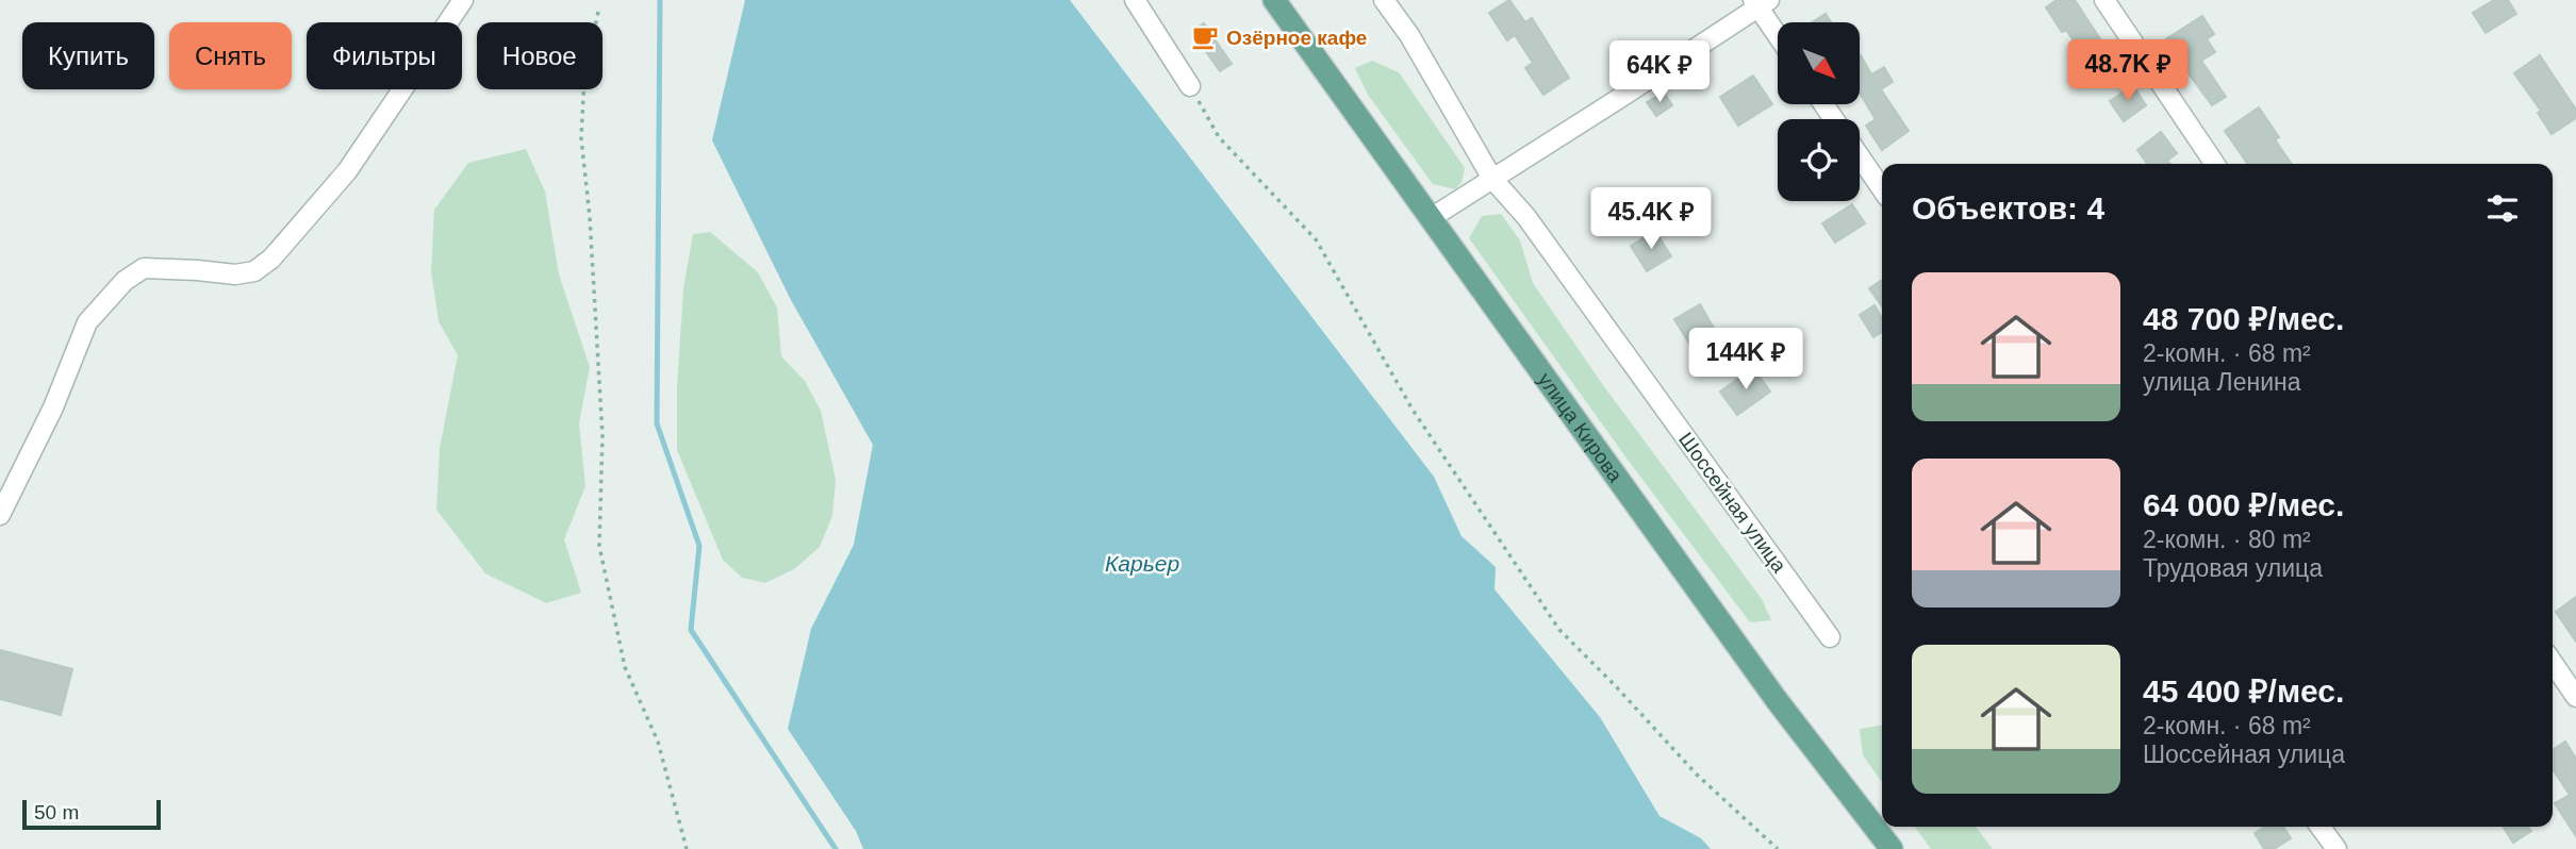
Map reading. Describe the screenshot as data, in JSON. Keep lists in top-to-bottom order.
{
  "streets": {
    "main road": ["улица Кирова"],
    "street": ["Шоссейная улица"]
  },
  "water": ["Карьер"],
  "places": {
    "cafe": ["Озёрное кафе"]
  },
  "scale_bar": "50 m",
  "north": "bottom right",
  "page": {
    "chip": [
      "Купить",
      "Снять",
      "Фильтры",
      "Новое"
    ],
    "price": [
      "48.7K ₽",
      "64K ₽",
      "45.4K ₽",
      "144K ₽"
    ],
    "heading": "Объектов: 4",
    "list": [
      {
        "name": "48 700 ₽/мес.",
        "note": "2-комн. · 68 m² · улица Ленина"
      },
      {
        "name": "64 000 ₽/мес.",
        "note": "2-комн. · 80 m² · Трудовая улица"
      },
      {
        "name": "45 400 ₽/мес.",
        "note": "2-комн. · 68 m² · Шоссейная улица"
      }
    ],
    "scale": "50 m"
  }
}
